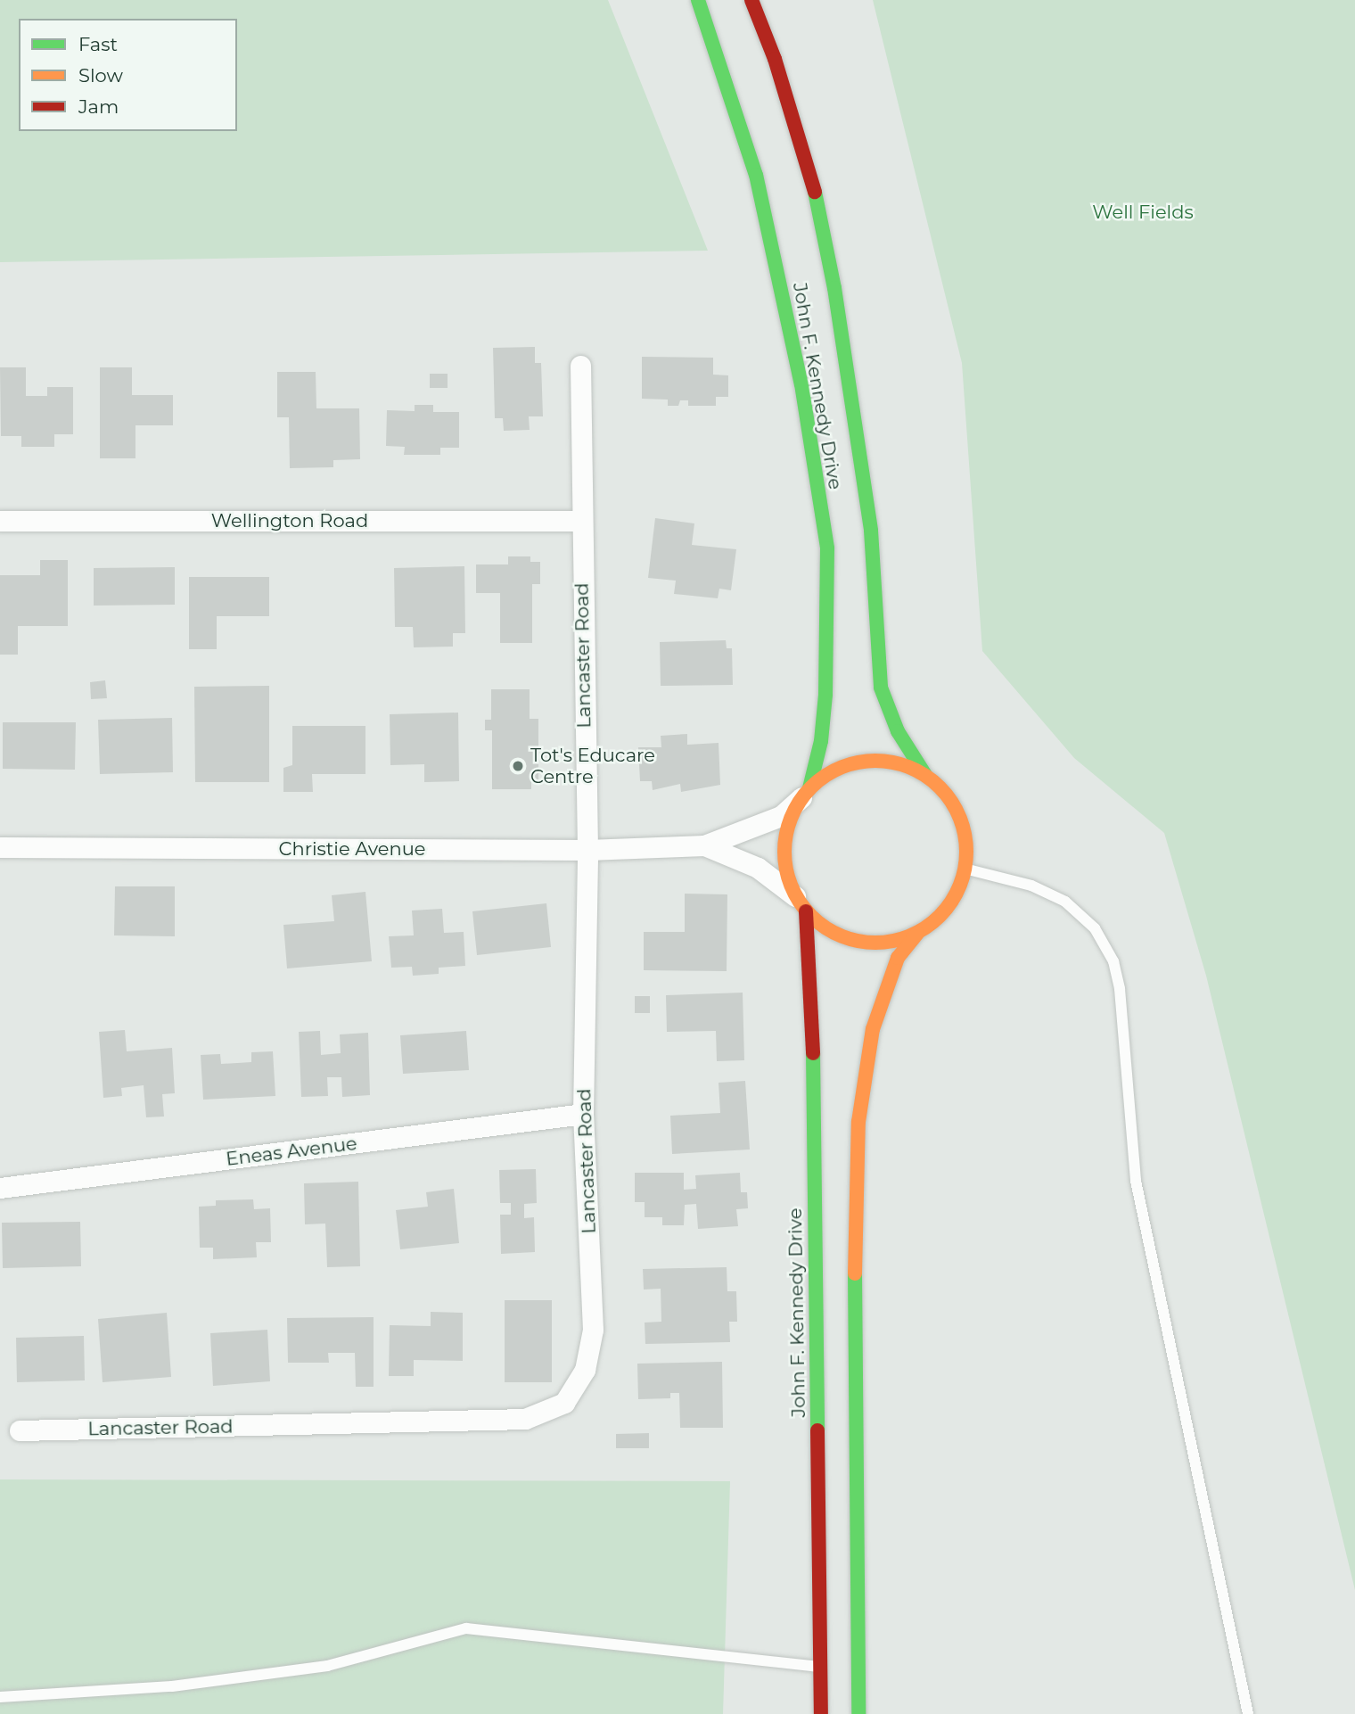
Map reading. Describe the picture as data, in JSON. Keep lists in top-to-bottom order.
{
  "streets": {
    "highway": ["John F. Kennedy Drive"],
    "street": [
      "Wellington Road",
      "Lancaster Road",
      "Christie Avenue",
      "Eneas Avenue"
    ]
  },
  "crossings": [
    ["John F. Kennedy Drive", "Christie Avenue"],
    ["Wellington Road", "Lancaster Road"],
    ["Lancaster Road", "Christie Avenue"],
    ["Lancaster Road", "Eneas Avenue"]
  ],
  "parks": ["Well Fields"],
  "places": ["Tot's Educare Centre"],
  "legend": ["Fast", "Slow", "Jam"]
}
